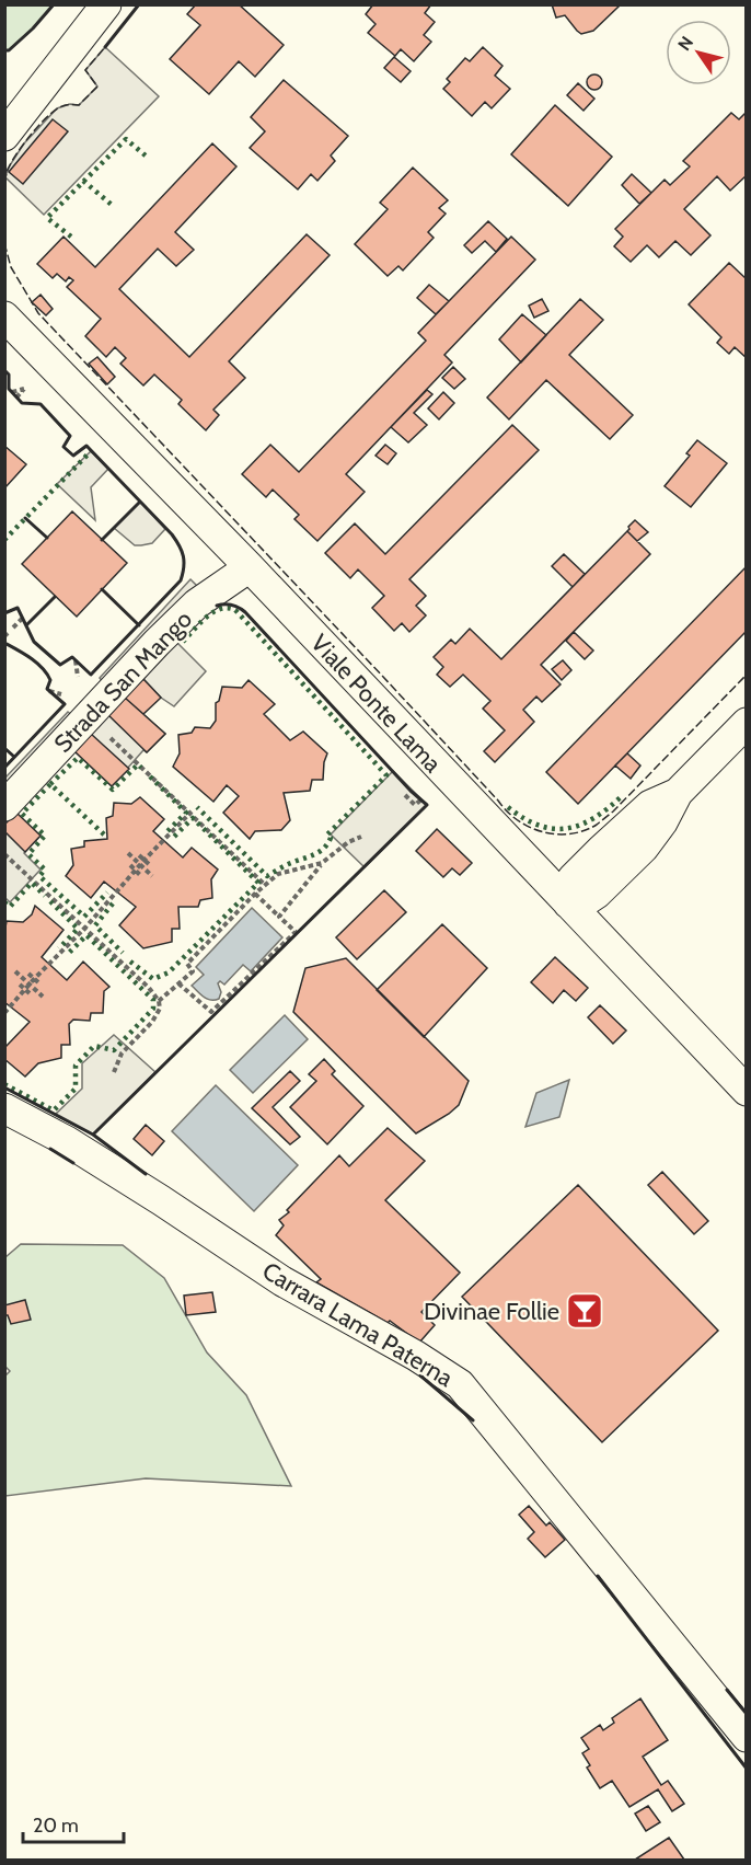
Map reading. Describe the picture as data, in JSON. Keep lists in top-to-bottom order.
{
  "streets": {
    "street": ["Strada San Mango", "Viale Ponte Lama", "Carrara Lama Paterna"]
  },
  "crossings": [
    ["Strada San Mango", "Viale Ponte Lama"]
  ],
  "places": {
    "bar": ["Divinae Follie"]
  },
  "scale_bar": "20 m",
  "north": "top left"
}
